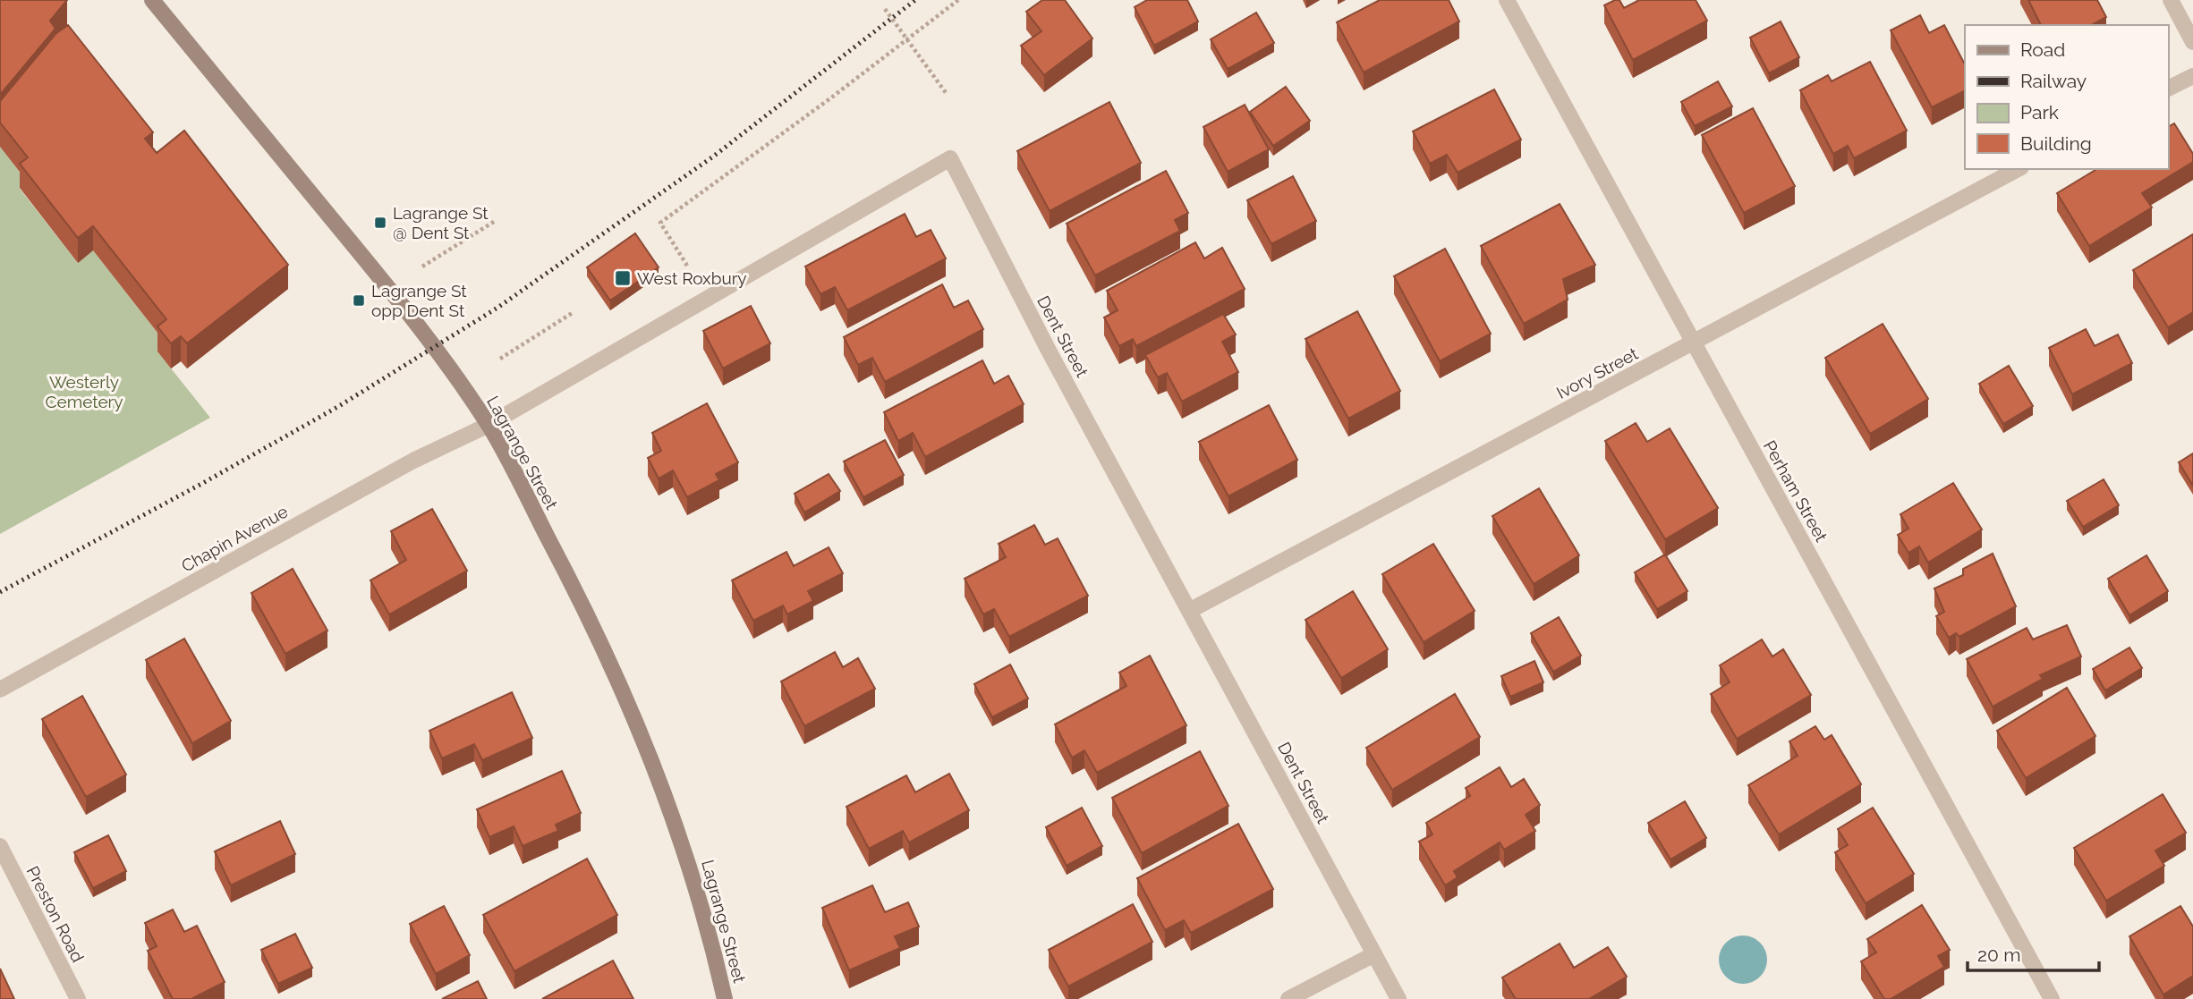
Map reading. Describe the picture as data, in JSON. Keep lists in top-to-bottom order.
{
  "streets": {
    "main road": ["Lagrange Street"],
    "street": [
      "Dent Street",
      "Ivory Street",
      "Perham Street",
      "Chapin Avenue",
      "Preston Road"
    ]
  },
  "crossings": [
    ["Dent Street", "Ivory Street"],
    ["Dent Street", "Lagrange Street"],
    ["Dent Street", "Chapin Avenue"],
    ["Ivory Street", "Perham Street"],
    ["Lagrange Street", "Chapin Avenue"]
  ],
  "parks": ["Westerly Cemetery"],
  "places": {
    "transit": ["Lagrange St @ Dent St", "West Roxbury", "Lagrange St opp Dent St"]
  },
  "legend": [
    "Road",
    "Railway",
    "Park",
    "Building"
  ],
  "scale_bar": "20 m"
}
